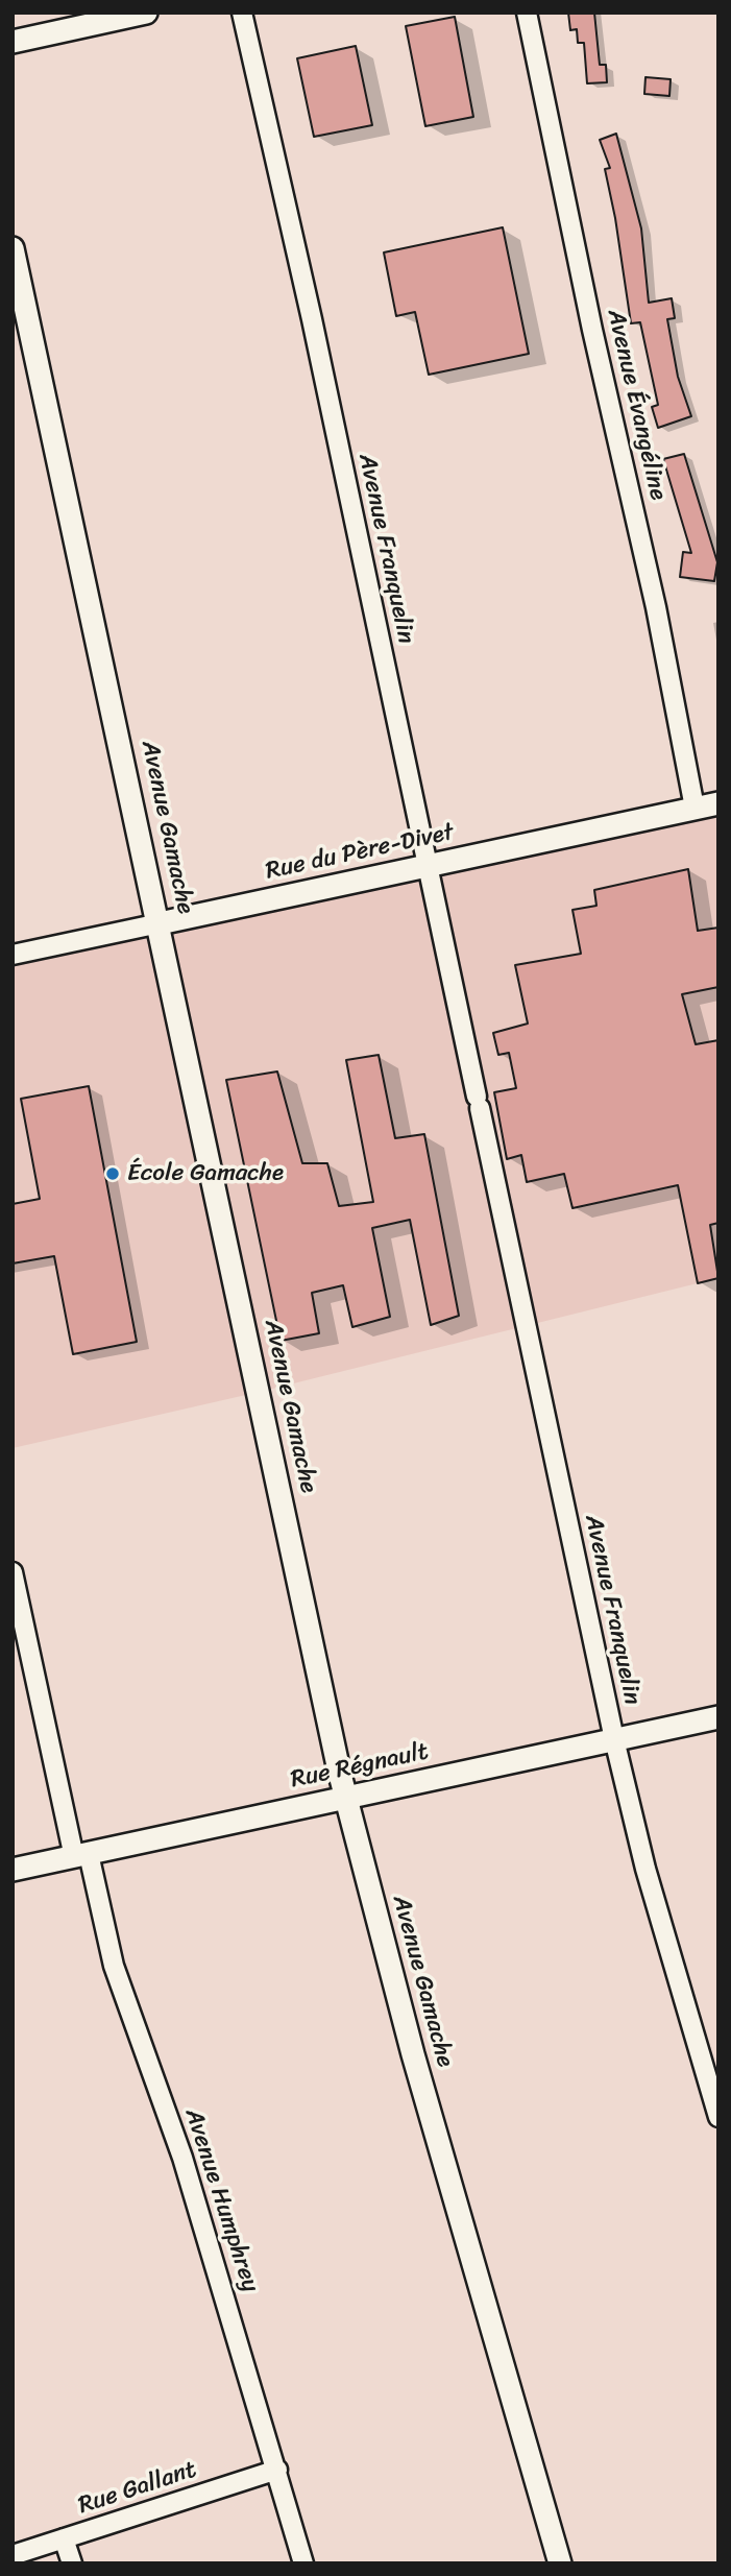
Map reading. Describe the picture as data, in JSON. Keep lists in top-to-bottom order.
{
  "streets": {
    "street": [
      "Avenue Évangéline",
      "Avenue Franquelin",
      "Avenue Gamache",
      "Rue du Père-Divet",
      "Rue Régnault",
      "Avenue Humphrey",
      "Rue Gallant"
    ]
  },
  "crossings": [
    ["Avenue Évangéline", "Rue du Père-Divet"],
    ["Avenue Franquelin", "Rue du Père-Divet"],
    ["Avenue Franquelin", "Rue Régnault"],
    ["Avenue Gamache", "Rue du Père-Divet"],
    ["Avenue Gamache", "Rue Régnault"],
    ["Rue Régnault", "Avenue Humphrey"],
    ["Avenue Humphrey", "Rue Gallant"]
  ],
  "places": ["École Gamache"]
}
